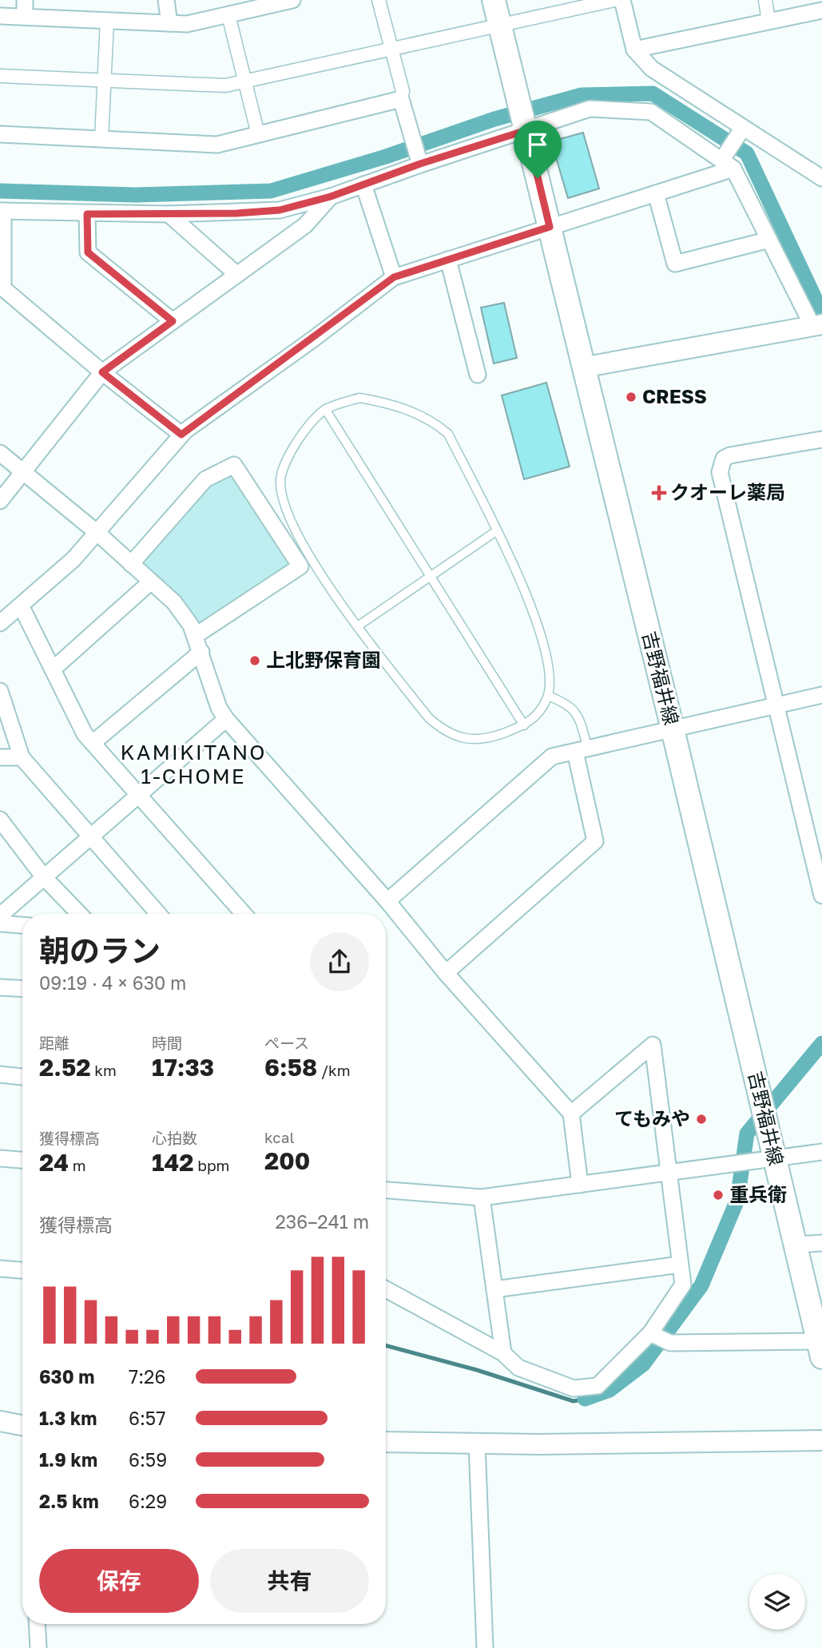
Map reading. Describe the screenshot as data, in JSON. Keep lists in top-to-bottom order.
{
  "streets": {
    "main road": ["吉野福井線"]
  },
  "districts": ["KAMIKITANO 1-CHOME"],
  "places": {
    "other": [
      "CRESS",
      "上北野保育園",
      "てもみや",
      "重兵衛"
    ],
    "health": ["クオーレ薬局"]
  },
  "page": {
    "heading": ["朝のラン", "09:19 · 4 × 630 m"],
    "stats": [
      ["距離", "2.52 km"],
      ["時間", "17:33"],
      ["ペース", "6:58 /km"],
      ["獲得標高", "24 m"],
      ["心拍数", "142 bpm"],
      ["kcal", "200"]
    ],
    "chart": ["獲得標高", "236–241 m"],
    "list": [
      {
        "name": "630 m",
        "note": "7:26"
      },
      {
        "name": "1.3 km",
        "note": "6:57"
      },
      {
        "name": "1.9 km",
        "note": "6:59"
      },
      {
        "name": "2.5 km",
        "note": "6:29"
      }
    ],
    "buttons": ["保存", "共有"]
  }
}
